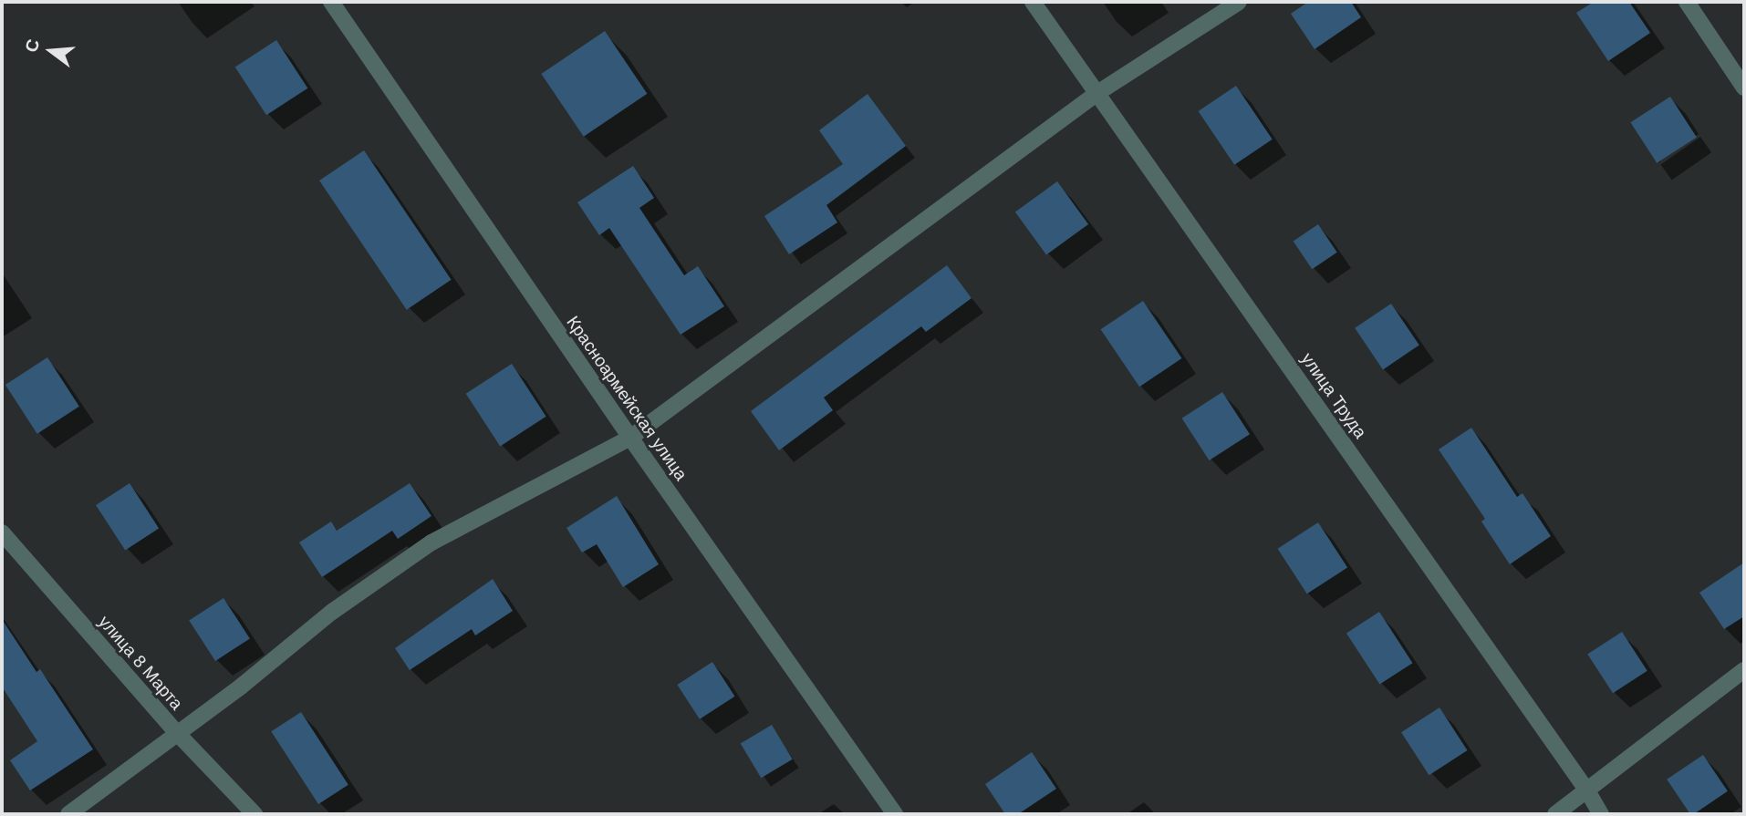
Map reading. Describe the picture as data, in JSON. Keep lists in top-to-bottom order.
{
  "streets": {
    "street": ["улица Труда", "Красноармейская улица", "улица 8 Марта"]
  },
  "north": "left"
}
